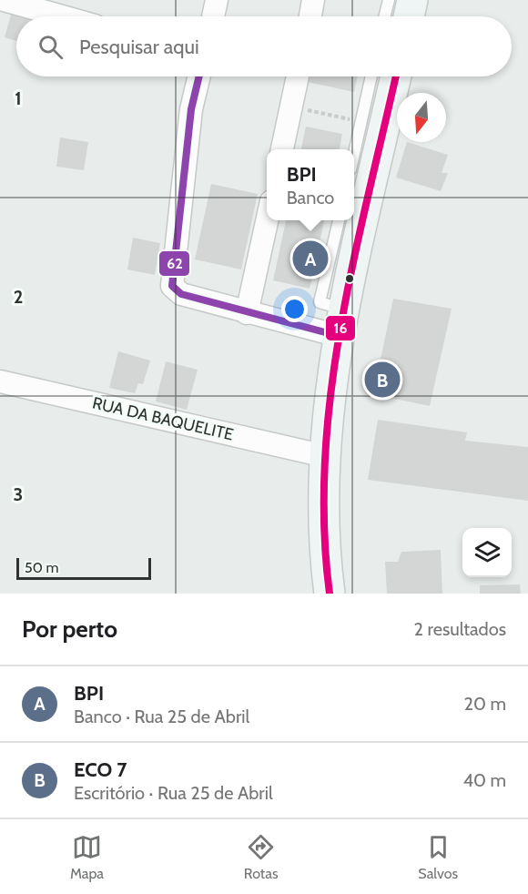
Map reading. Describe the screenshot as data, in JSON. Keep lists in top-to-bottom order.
{
  "streets": {
    "street": ["RUA DA BAQUELITE"]
  },
  "lines": ["transit line 62", "transit line 16"],
  "scale_bar": "50 m",
  "north": "bottom",
  "page": {
    "search": "Pesquisar aqui",
    "popup": ["BPI", "Banco"],
    "pins": ["A", "B"],
    "scale": "50 m",
    "heading": ["Por perto", "2 resultados"],
    "list": [
      {
        "mark": "A",
        "name": "BPI",
        "note": "Banco · Rua 25 de Abril",
        "value": "20 m"
      },
      {
        "mark": "B",
        "name": "ECO 7",
        "note": "Escritório · Rua 25 de Abril",
        "value": "40 m"
      }
    ],
    "nav": ["Mapa", "Rotas", "Salvos"]
  },
  "grid": {
    "rows": ["1", "2", "3"]
  }
}
